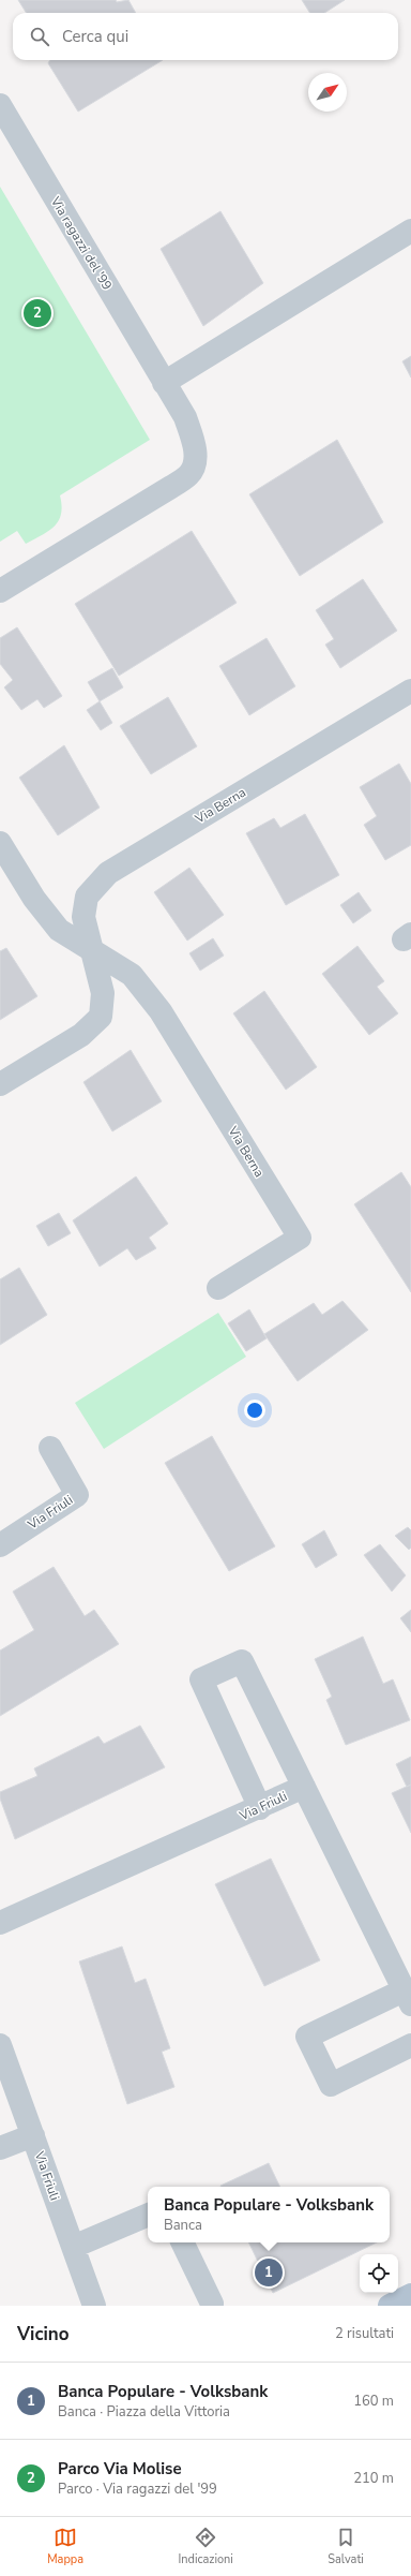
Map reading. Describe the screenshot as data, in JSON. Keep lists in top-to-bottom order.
{
  "streets": {
    "street": ["Via ragazzi del '99", "Via Berna", "Via Friuli"]
  },
  "north": "top right",
  "page": {
    "search": "Cerca qui",
    "pins": ["2", "1"],
    "popup": ["Banca Populare - Volksbank", "Banca"],
    "heading": ["Vicino", "2 risultati"],
    "list": [
      {
        "mark": "1",
        "name": "Banca Populare - Volksbank",
        "note": "Banca · Piazza della Vittoria",
        "value": "160 m"
      },
      {
        "mark": "2",
        "name": "Parco Via Molise",
        "note": "Parco · Via ragazzi del '99",
        "value": "210 m"
      }
    ],
    "nav": ["Mappa", "Indicazioni", "Salvati"]
  }
}
